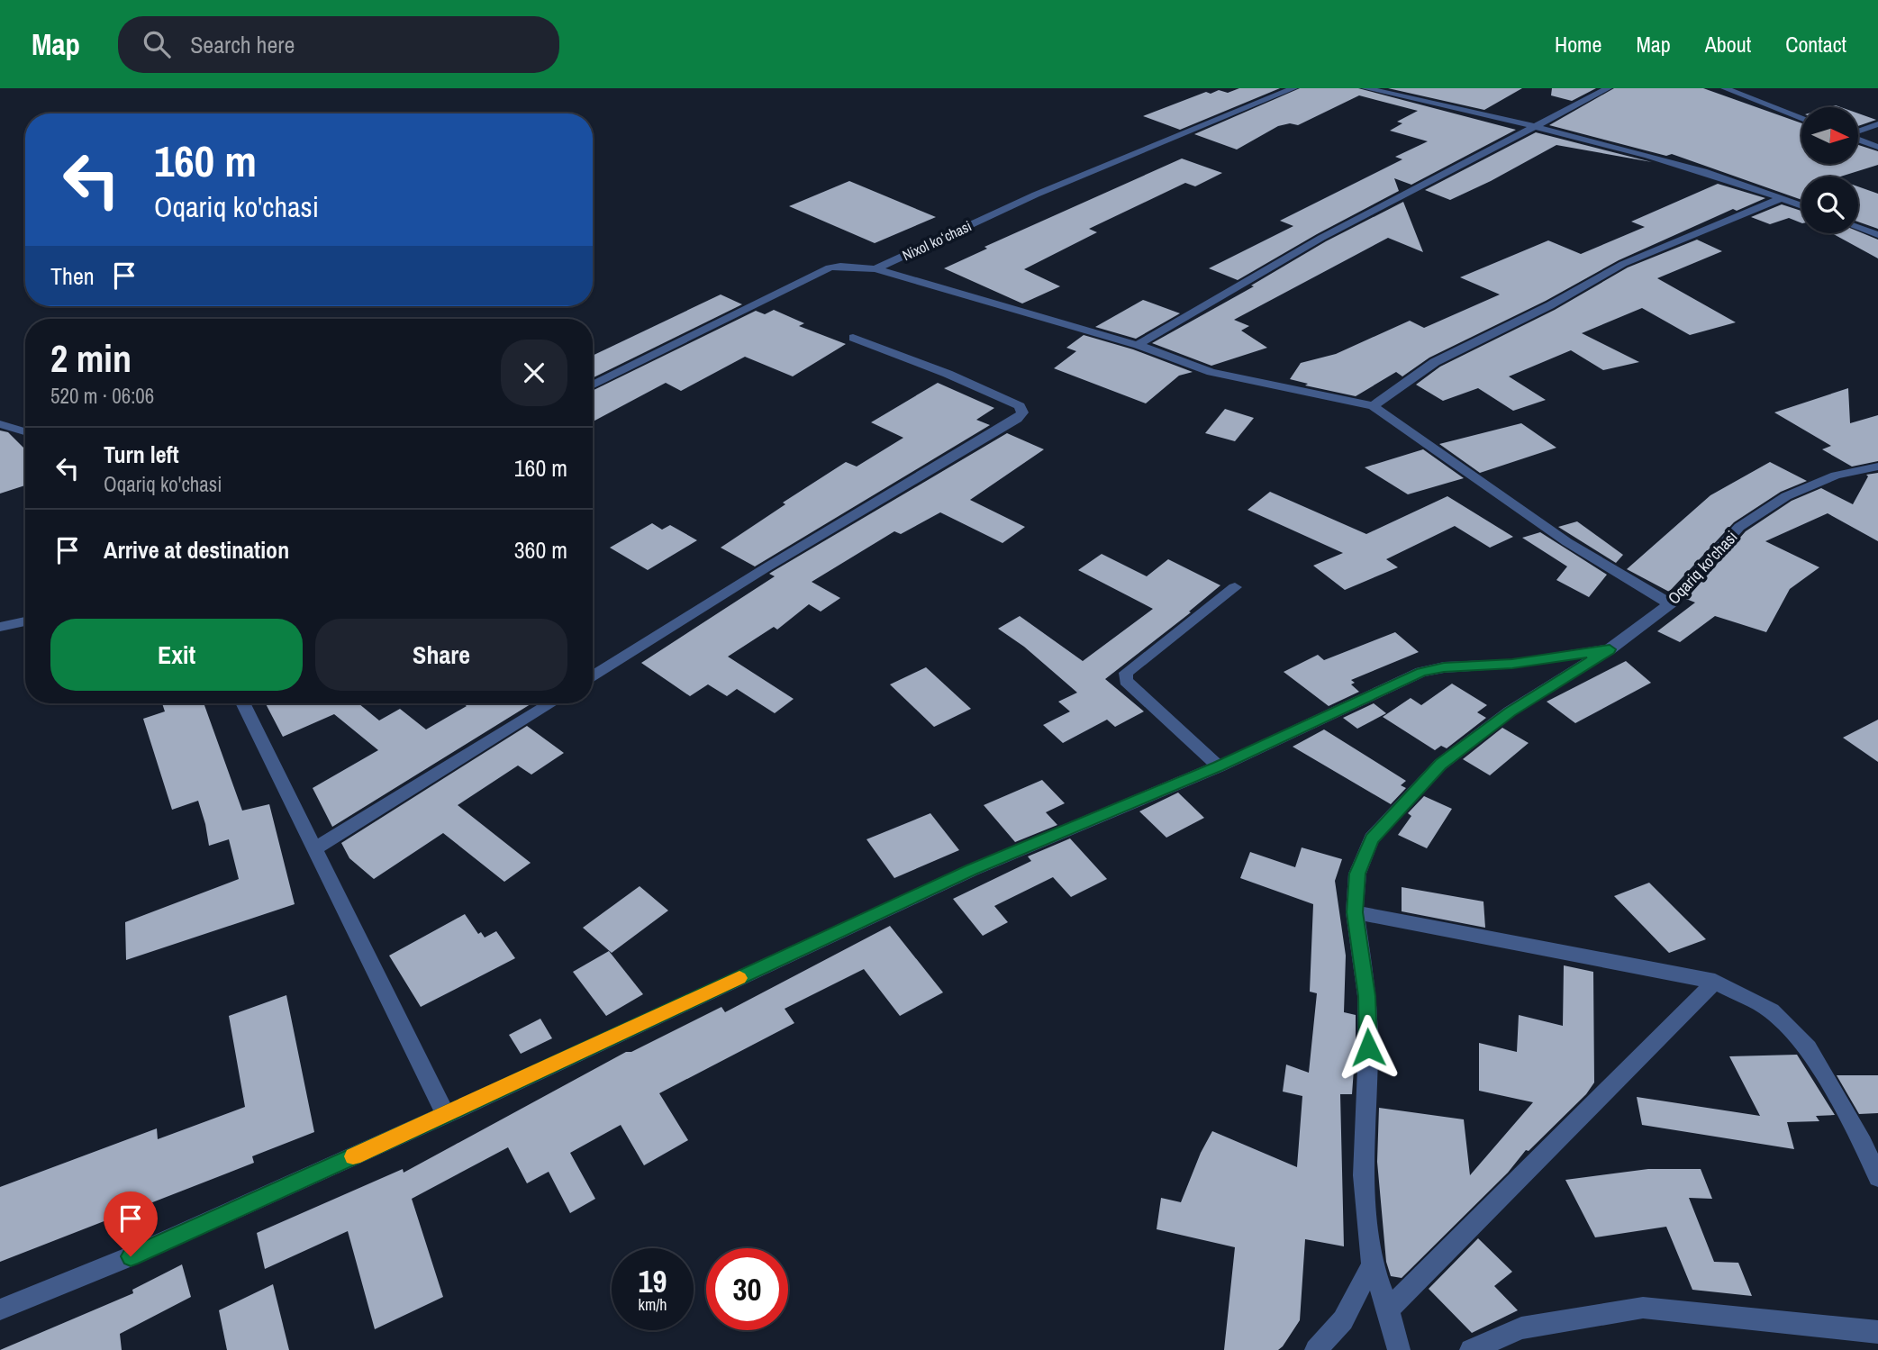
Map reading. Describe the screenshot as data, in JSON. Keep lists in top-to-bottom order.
{
  "streets": {
    "street": ["Nixol koʻchasi", "Oqariq ko'chasi"]
  },
  "north": "right",
  "page": {
    "header": "Map",
    "search": "Search here",
    "nav": [
      "Home",
      "Map",
      "About",
      "Contact"
    ],
    "turn": ["160 m", "Oqariq ko'chasi"],
    "then": "Then",
    "heading": ["2 min", "520 m · 06:06"],
    "list": [
      {
        "name": "Turn left",
        "note": "Oqariq ko'chasi",
        "value": "160 m"
      },
      {
        "name": "Arrive at destination",
        "value": "360 m"
      }
    ],
    "buttons": ["Exit", "Share"],
    "speed": "19 km/h",
    "limit": "30"
  }
}
